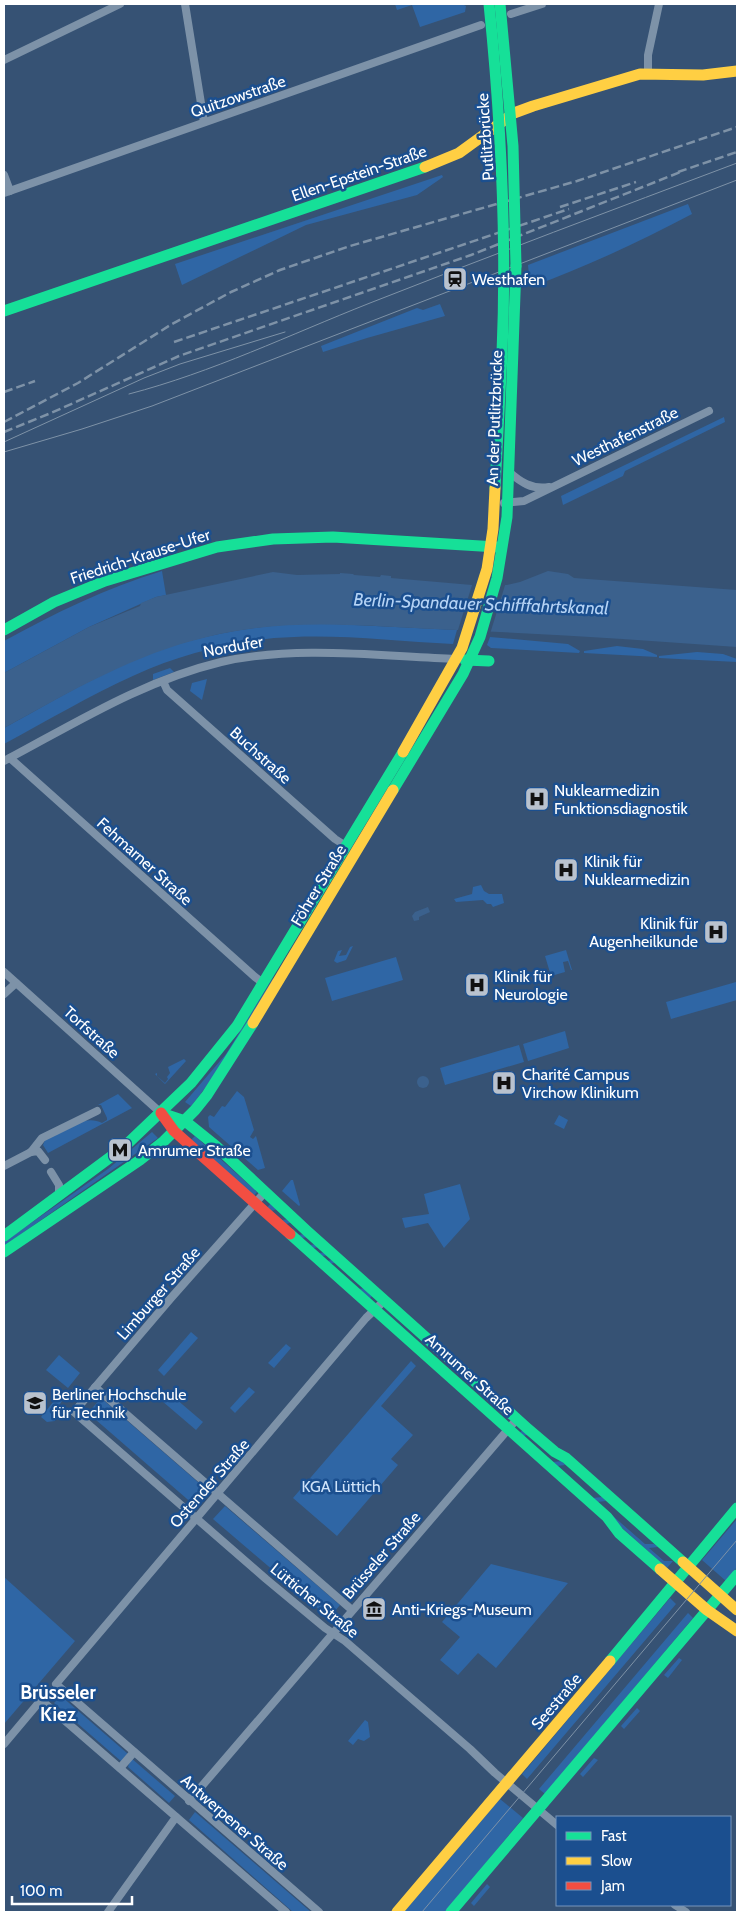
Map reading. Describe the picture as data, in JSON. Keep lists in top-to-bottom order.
{
  "streets": {
    "main road": [
      "Putlitzbrücke",
      "Ellen-Epstein-Straße",
      "An der Putlitzbrücke",
      "Friedrich-Krause-Ufer",
      "Nordufer",
      "Föhrer Straße",
      "Amrumer Straße",
      "Seestraße"
    ],
    "street": [
      "Quitzowstraße",
      "Westhafenstraße",
      "Buchstraße",
      "Fehmarner Straße",
      "Torfstraße",
      "Limburger Straße",
      "Ostender Straße",
      "Brüsseler Straße",
      "Lütticher Straße",
      "Antwerpener Straße"
    ]
  },
  "crossings": [
    ["Putlitzbrücke", "An der Putlitzbrücke"],
    ["An der Putlitzbrücke", "Westhafenstraße"],
    ["An der Putlitzbrücke", "Friedrich-Krause-Ufer"],
    ["An der Putlitzbrücke", "Föhrer Straße"],
    ["Nordufer", "Buchstraße"],
    ["Nordufer", "Fehmarner Straße"],
    ["Nordufer", "Föhrer Straße"],
    ["Buchstraße", "Föhrer Straße"],
    ["Fehmarner Straße", "Föhrer Straße"],
    ["Föhrer Straße", "Torfstraße"],
    ["Föhrer Straße", "Amrumer Straße"],
    ["Torfstraße", "Amrumer Straße"],
    ["Limburger Straße", "Amrumer Straße"],
    ["Limburger Straße", "Lütticher Straße"],
    ["Amrumer Straße", "Ostender Straße"],
    ["Amrumer Straße", "Brüsseler Straße"],
    ["Amrumer Straße", "Seestraße"],
    ["Ostender Straße", "Lütticher Straße"],
    ["Ostender Straße", "Antwerpener Straße"],
    ["Brüsseler Straße", "Lütticher Straße"],
    ["Brüsseler Straße", "Antwerpener Straße"],
    ["Lütticher Straße", "Seestraße"]
  ],
  "districts": ["Brüsseler Kiez"],
  "water": ["Berlin-Spandauer Schifffahrtskanal"],
  "parks": ["KGA Lüttich"],
  "places": {
    "station": ["Westhafen"],
    "hospital": [
      "Nuklearmedizin Funktionsdiagnostik",
      "Klinik für Nuklearmedizin",
      "Klinik für Augenheilkunde",
      "Klinik für Neurologie",
      "Charité Campus Virchow Klinikum"
    ],
    "metro station": ["Amrumer Straße"],
    "school or university": ["Berliner Hochschule für Technik"],
    "museum": ["Anti-Kriegs-Museum"]
  },
  "legend": ["Fast", "Slow", "Jam"],
  "scale_bar": "100 m"
}
